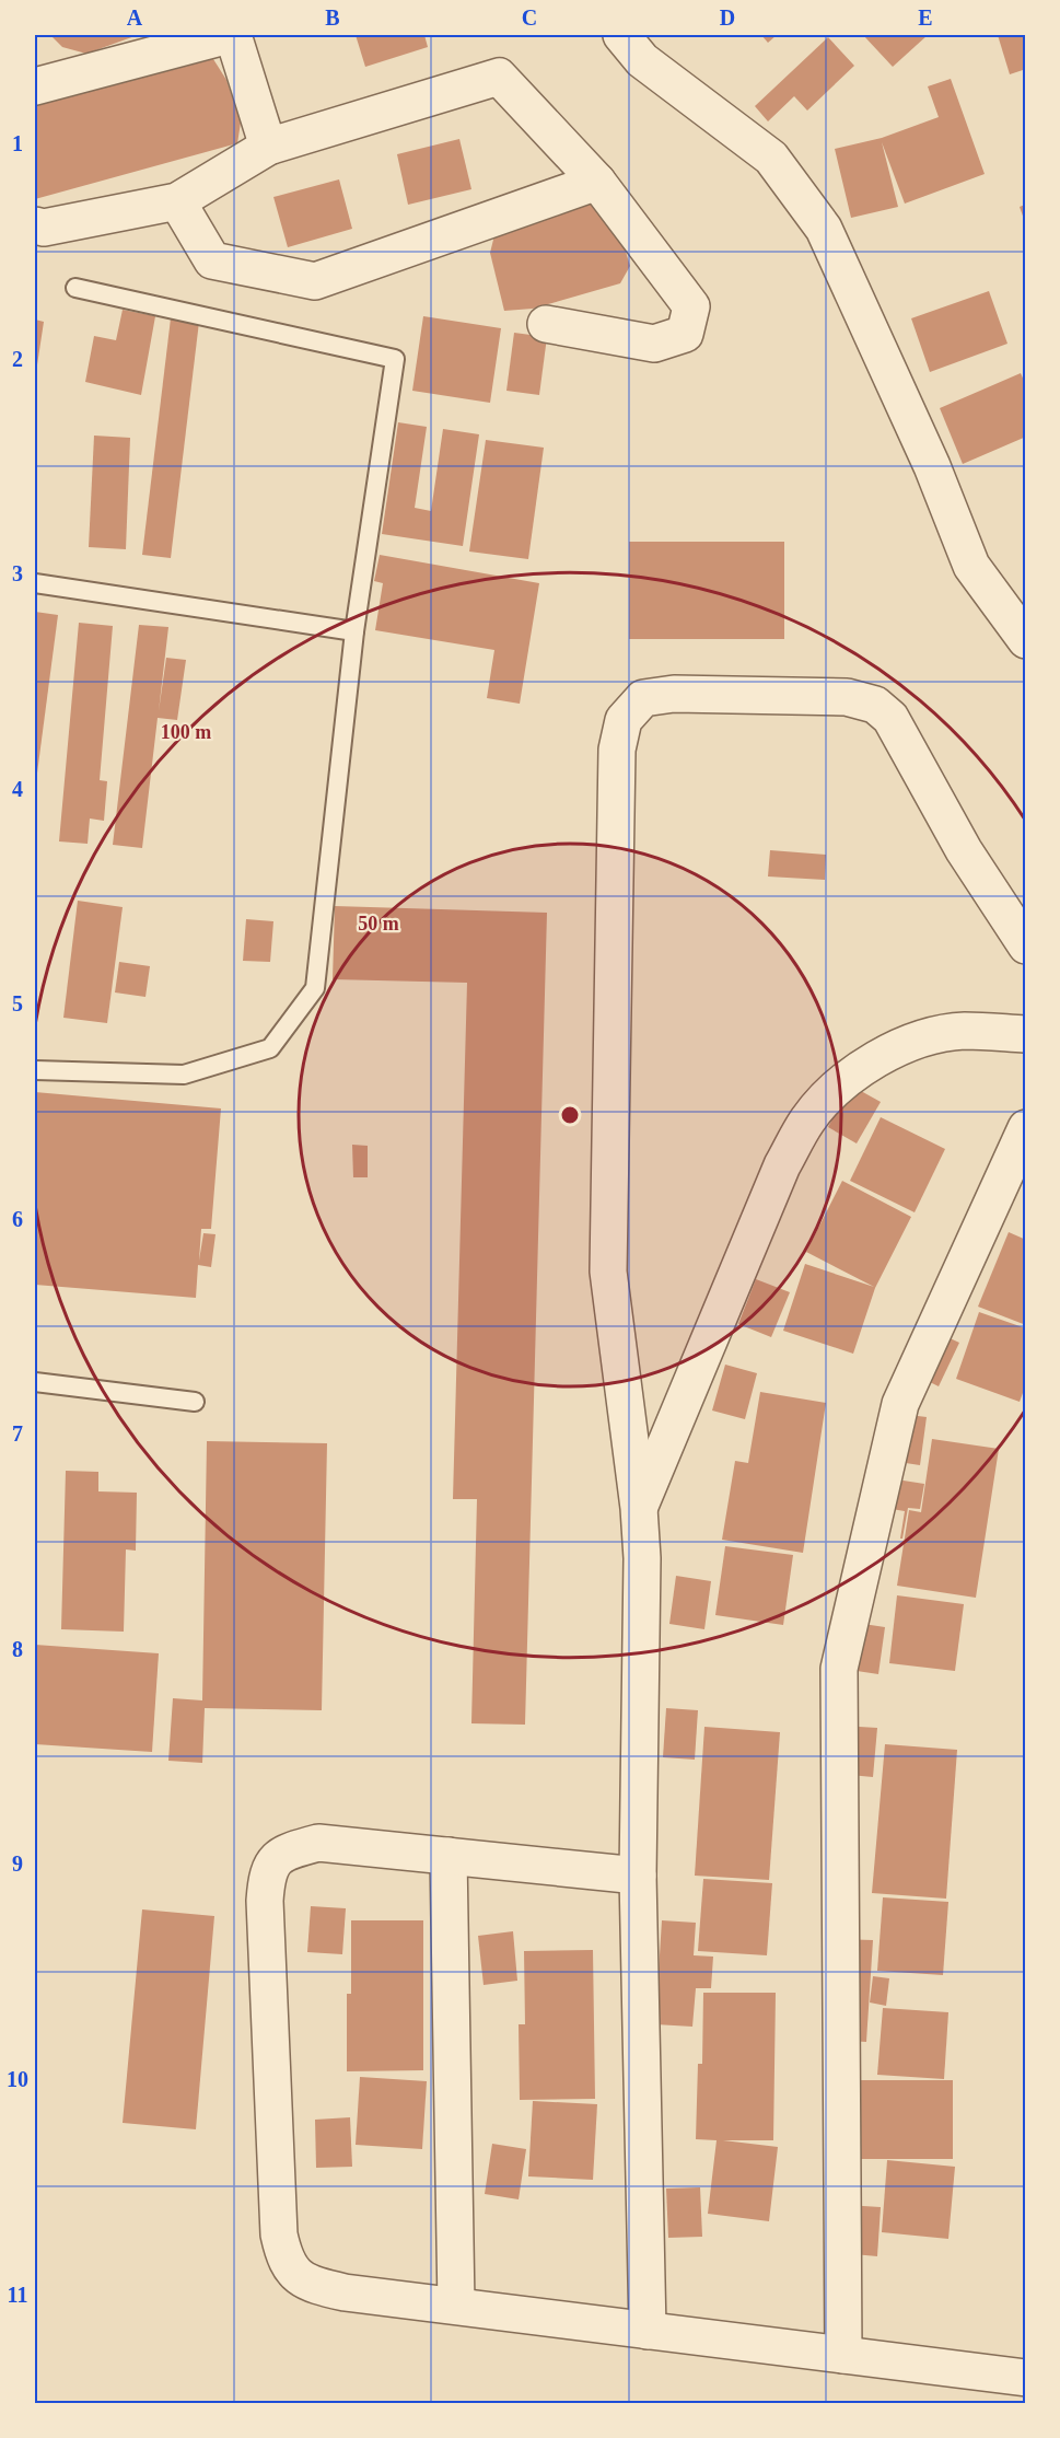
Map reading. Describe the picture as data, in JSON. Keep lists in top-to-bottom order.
{
  "grid": {
    "columns": [
      "A",
      "B",
      "C",
      "D",
      "E"
    ],
    "rows": [
      "1",
      "2",
      "3",
      "4",
      "5",
      "6",
      "7",
      "8",
      "9",
      "10",
      "11"
    ]
  },
  "rings": ["100 m", "50 m"]
}
